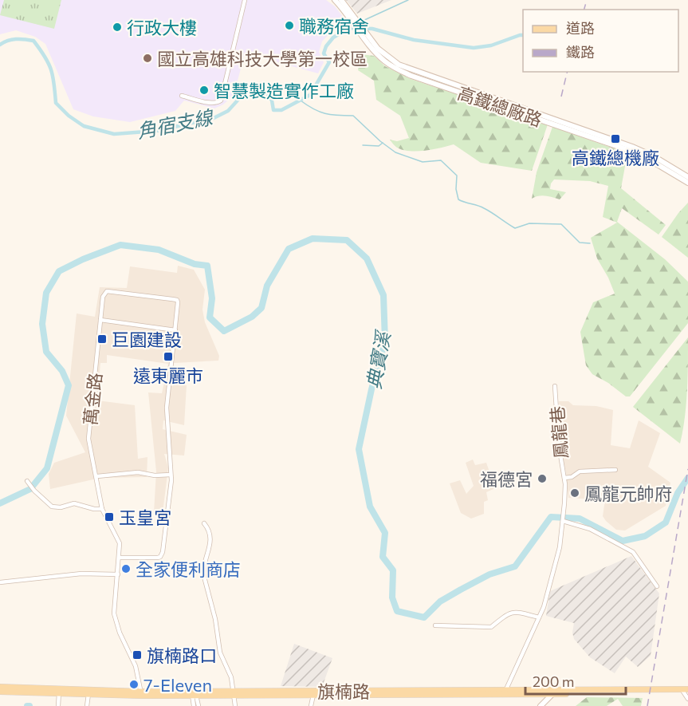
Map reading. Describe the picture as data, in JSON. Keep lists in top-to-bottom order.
{
  "streets": {
    "main road": ["旗楠路"],
    "street": ["高鐵總廠路", "萬金路", "鳳龍巷"]
  },
  "crossings": [
    ["萬金路", "旗楠路"]
  ],
  "water": ["角宿支線", "典寶溪"],
  "places": {
    "other": [
      "職務宿舍",
      "行政大樓",
      "國立高雄科技大學第一校區",
      "智慧製造實作工廠",
      "福德宮",
      "鳳龍元帥府",
      "全家便利商店",
      "7-Eleven"
    ],
    "transit": [
      "高鐵總機廠",
      "巨園建設",
      "遠東麗市",
      "玉皇宮",
      "旗楠路口"
    ]
  },
  "legend": ["道路", "鐵路"],
  "scale_bar": "200 m"
}
